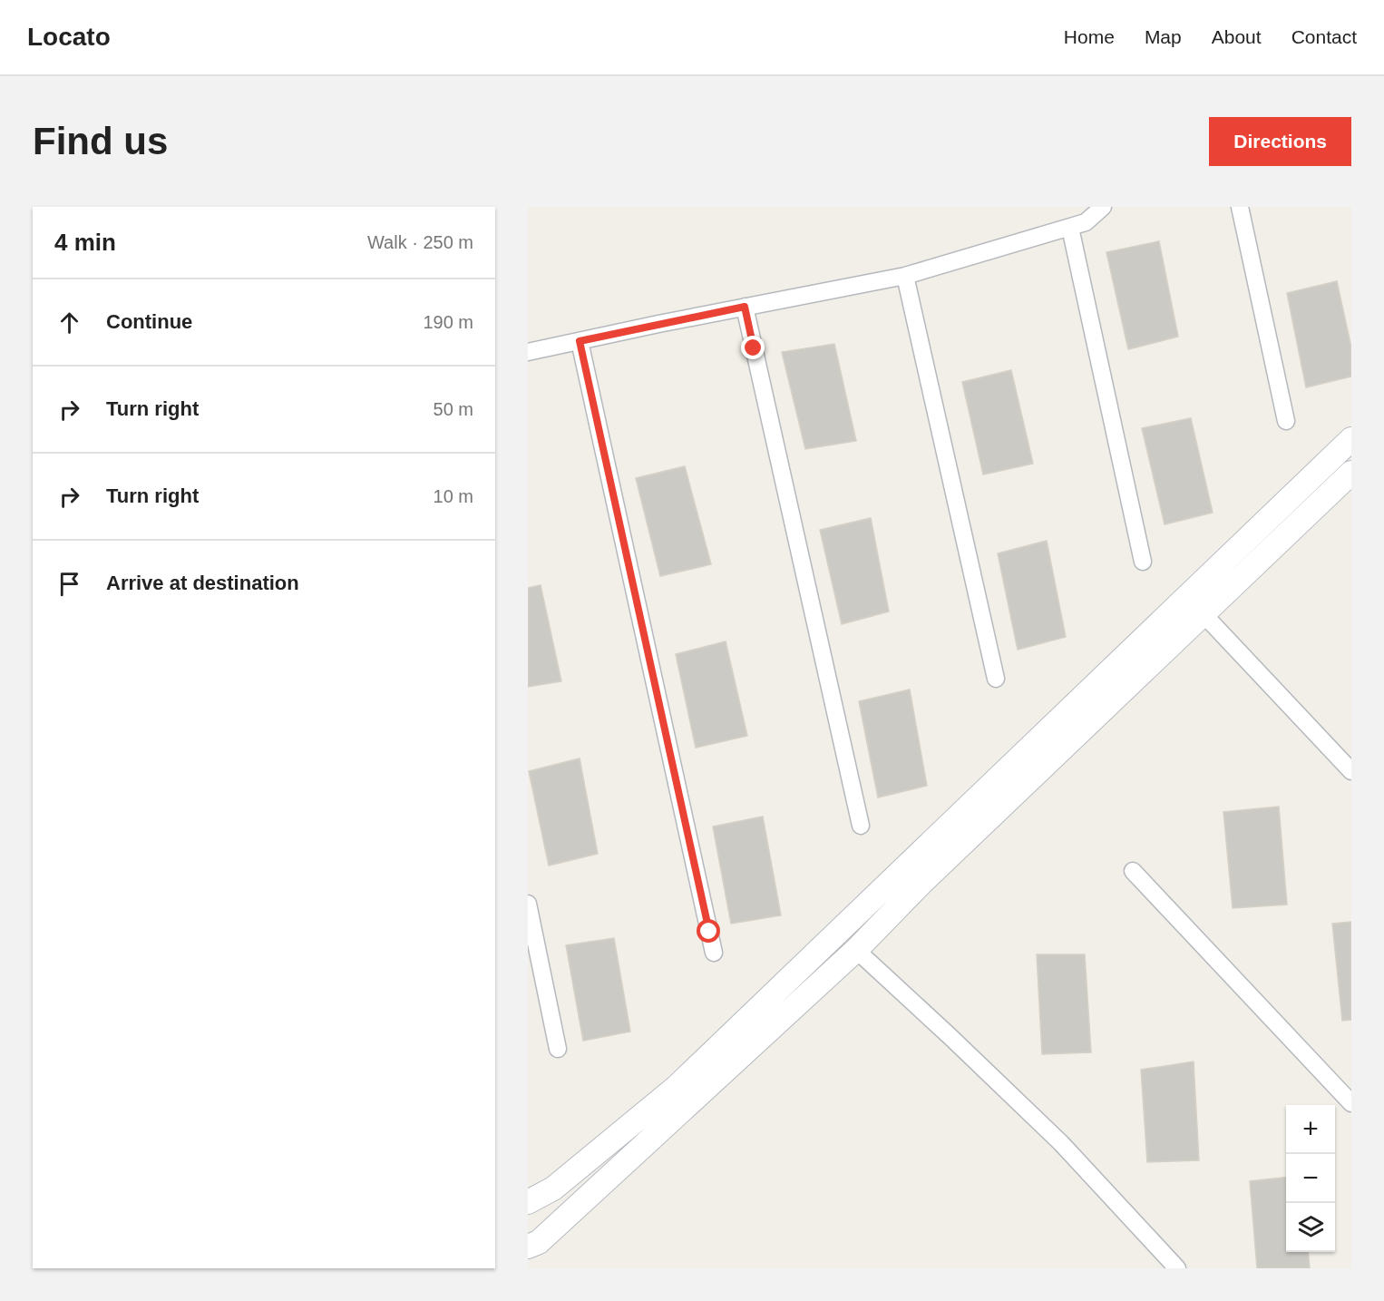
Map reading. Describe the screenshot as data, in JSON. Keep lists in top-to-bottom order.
{
  "page": {
    "header": "Locato",
    "nav": [
      "Home",
      "Map",
      "About",
      "Contact"
    ],
    "buttons": "Directions",
    "title": "Find us",
    "heading": ["4 min", "Walk · 250 m"],
    "list": [
      ["Continue", "190 m"],
      ["Turn right", "50 m"],
      ["Turn right", "10 m"],
      "Arrive at destination"
    ],
    "map_buttons": ["+", "−"]
  }
}
